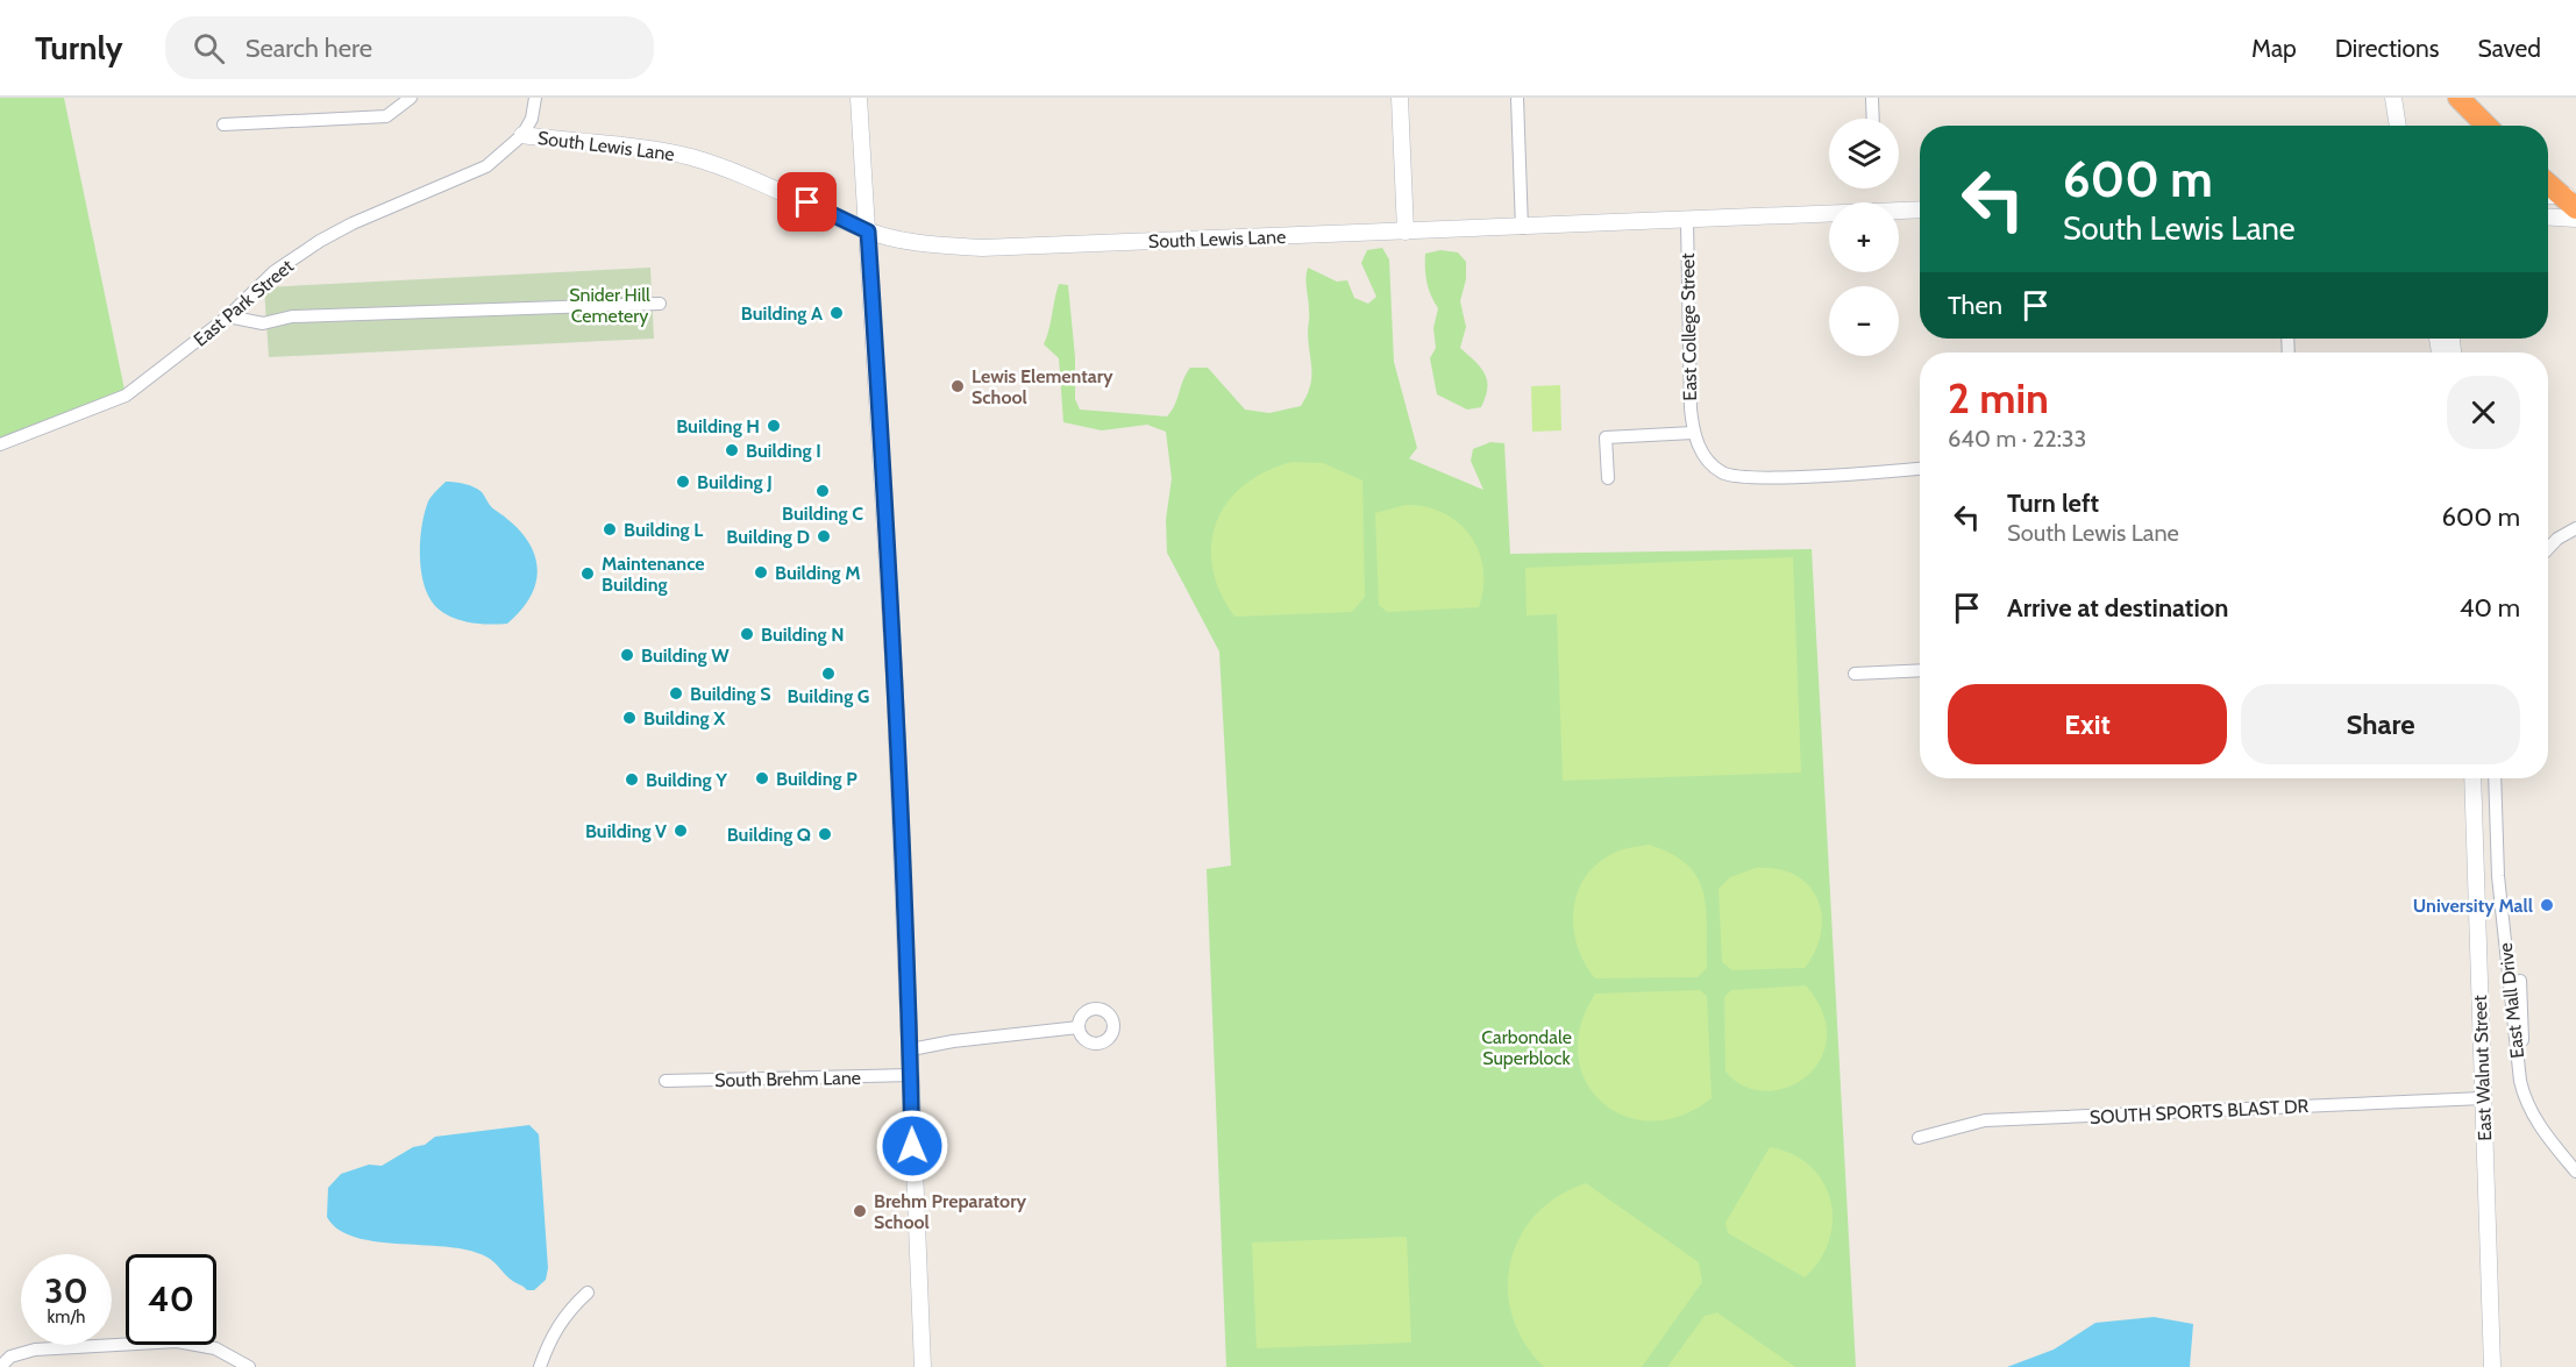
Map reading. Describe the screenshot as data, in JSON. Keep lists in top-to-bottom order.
{
  "streets": {
    "street": [
      "South Lewis Lane",
      "East Park Street",
      "East College Street",
      "East Mall Drive",
      "East Walnut Street",
      "South Brehm Lane",
      "SOUTH SPORTS BLAST DR"
    ]
  },
  "crossings": [
    ["South Lewis Lane", "East Park Street"],
    ["South Lewis Lane", "East College Street"],
    ["East Walnut Street", "SOUTH SPORTS BLAST DR"]
  ],
  "parks": ["Snider Hill Cemetery", "Carbondale Superblock"],
  "places": [
    "Building A",
    "Lewis Elementary School",
    "Building H",
    "Building I",
    "Building J",
    "Building C",
    "Building L",
    "Building D",
    "Building M",
    "Maintenance Building",
    "Building N",
    "Building W",
    "Building G",
    "Building S",
    "Building X",
    "Building P",
    "Building Y",
    "Building V",
    "Building Q",
    "University Mall",
    "Brehm Preparatory School"
  ],
  "page": {
    "header": "Turnly",
    "search": "Search here",
    "nav": ["Map", "Directions", "Saved"],
    "map_buttons": ["+", "−"],
    "turn": ["600 m", "South Lewis Lane"],
    "then": "Then",
    "heading": ["2 min", "640 m · 22:33"],
    "list": [
      {
        "name": "Turn left",
        "note": "South Lewis Lane",
        "value": "600 m"
      },
      {
        "name": "Arrive at destination",
        "value": "40 m"
      }
    ],
    "buttons": ["Exit", "Share"],
    "speed": "30 km/h",
    "limit": "40"
  }
}
